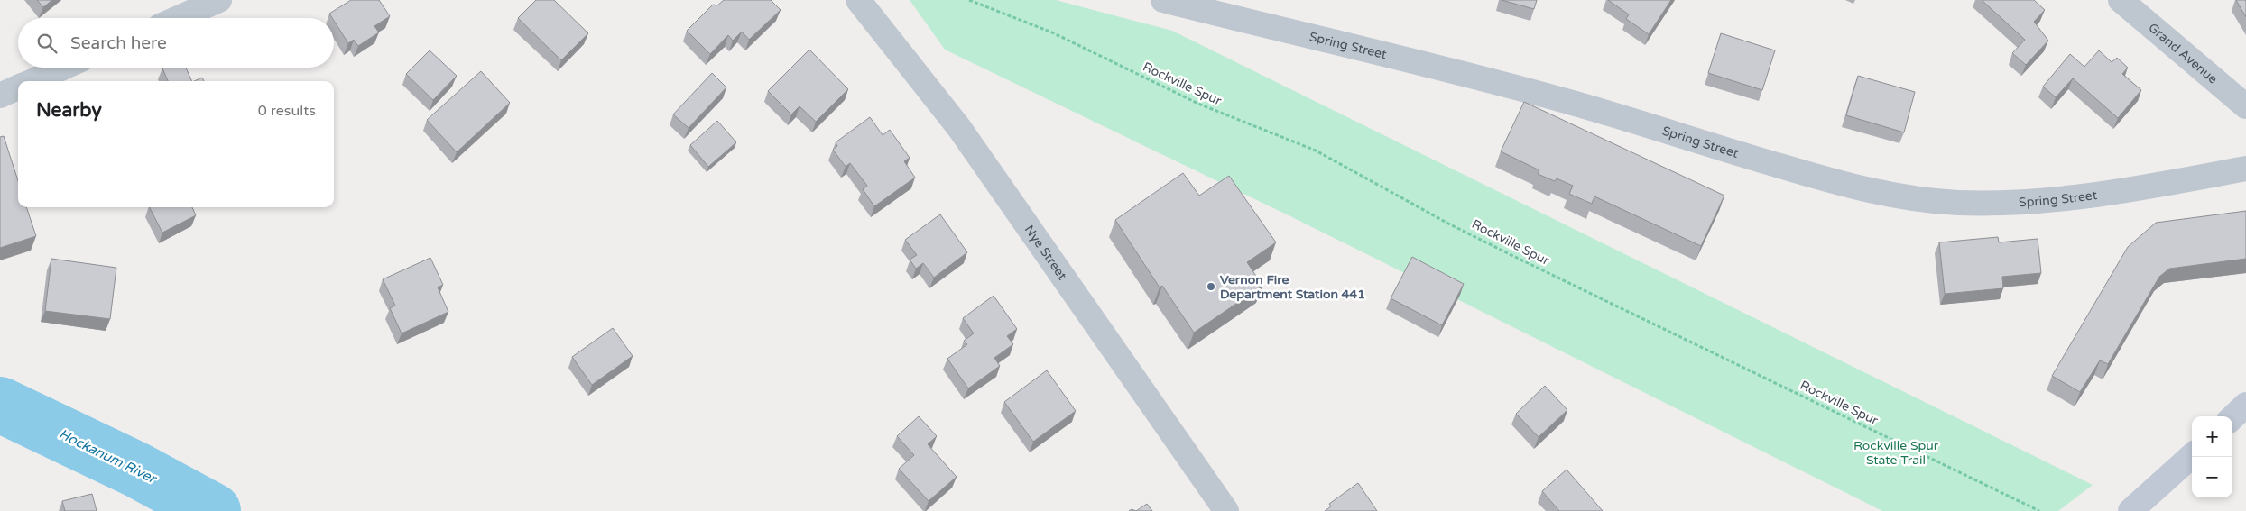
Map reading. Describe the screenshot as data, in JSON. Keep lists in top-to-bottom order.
{
  "streets": {
    "street": ["Spring Street", "Grand Avenue", "Nye Street"],
    "path": ["Rockville Spur"]
  },
  "water": ["Hockanum River"],
  "parks": ["Rockville Spur State Trail"],
  "places": ["Vernon Fire Department Station 441"],
  "page": {
    "search": "Search here",
    "heading": ["Nearby", "0 results"],
    "map_buttons": ["+", "−"]
  }
}
